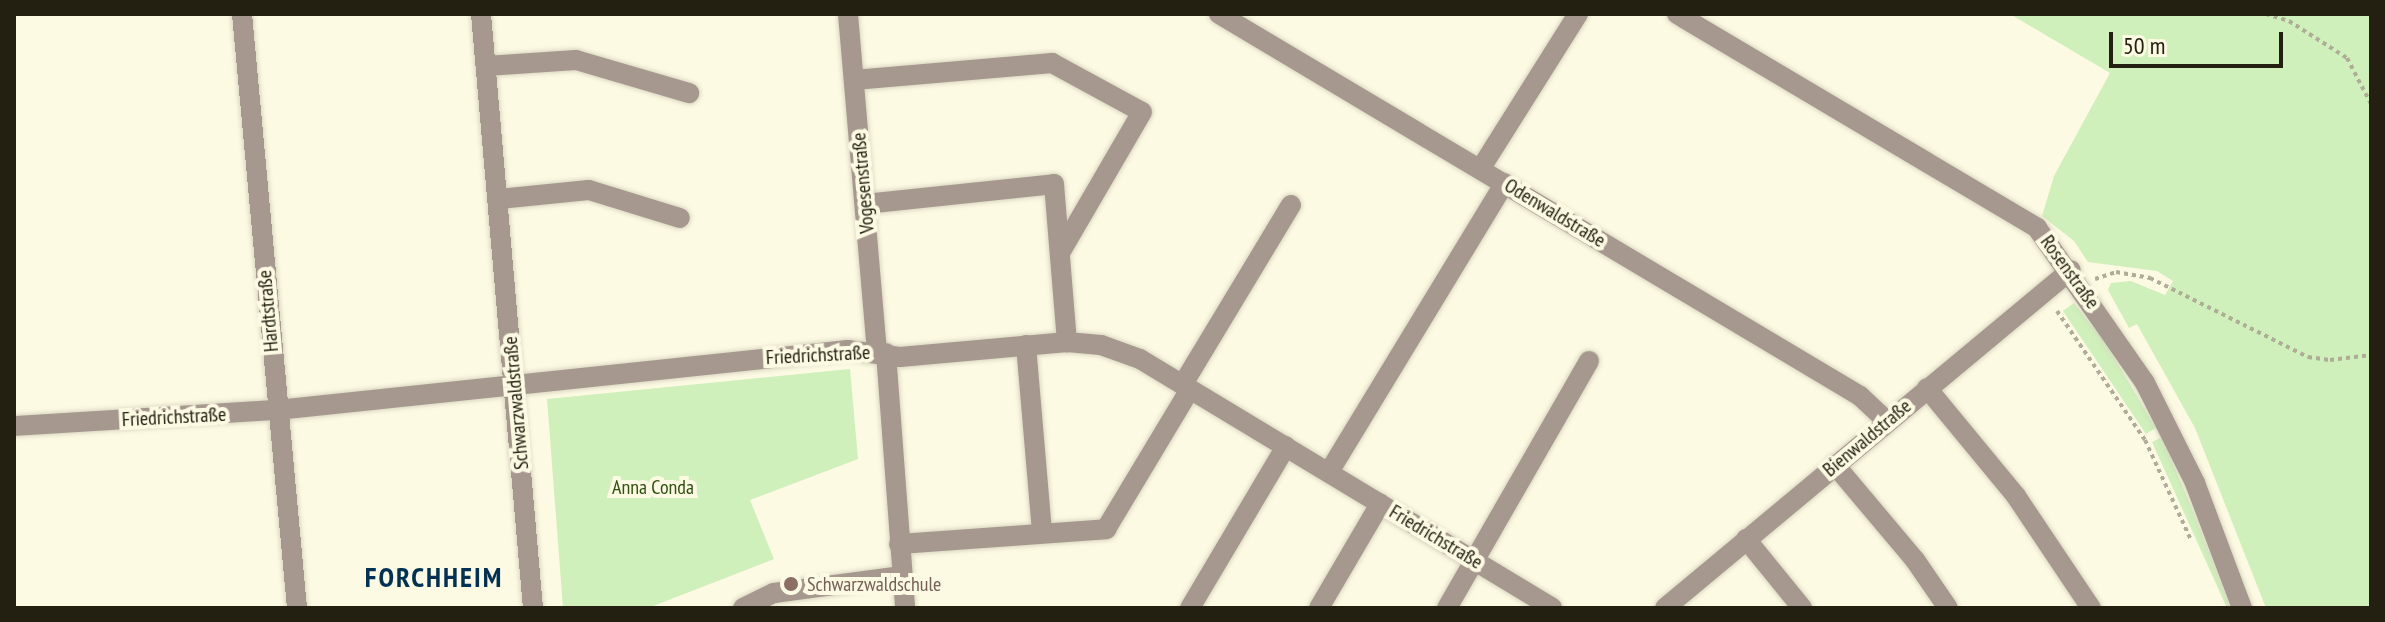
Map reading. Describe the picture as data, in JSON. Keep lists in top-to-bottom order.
{
  "streets": {
    "street": [
      "Vogesenstraße",
      "Odenwaldstraße",
      "Rosenstraße",
      "Hardtstraße",
      "Friedrichstraße",
      "Schwarzwaldstraße",
      "Bienwaldstraße"
    ]
  },
  "crossings": [
    ["Vogesenstraße", "Friedrichstraße"],
    ["Odenwaldstraße", "Bienwaldstraße"],
    ["Rosenstraße", "Bienwaldstraße"],
    ["Hardtstraße", "Friedrichstraße"],
    ["Friedrichstraße", "Schwarzwaldstraße"]
  ],
  "districts": ["FORCHHEIM"],
  "parks": ["Anna Conda"],
  "places": ["Schwarzwaldschule"],
  "scale_bar": "50 m"
}
